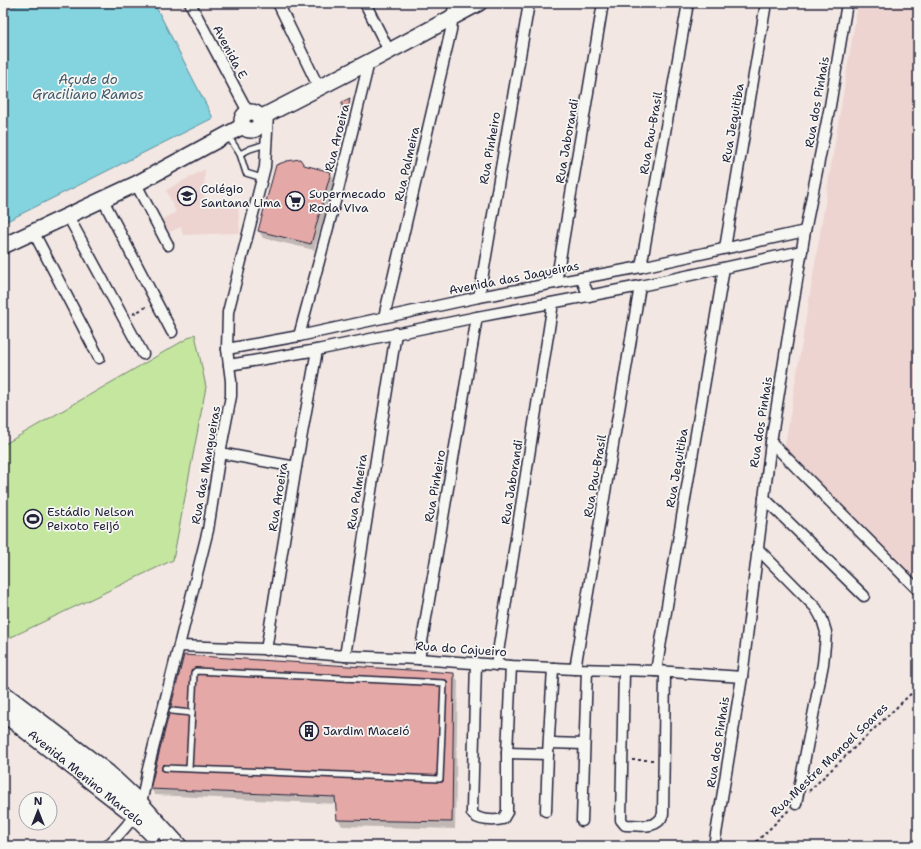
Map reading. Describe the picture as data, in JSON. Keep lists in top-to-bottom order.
{
  "streets": {
    "main road": ["Avenida Menino Marcelo"],
    "street": [
      "Avenida E",
      "Rua dos Pinhais",
      "Rua Jequitiba",
      "Rua Pau-Brasil",
      "Rua Aroeira",
      "Rua Jaborandi",
      "Rua Pinheiro",
      "Rua Palmeira",
      "Avenida das Jaqueiras",
      "Rua das Mangueiras",
      "Rua do Cajueiro"
    ],
    "path": ["Rua Mestre Manoel Soares"]
  },
  "crossings": [
    ["Avenida E", "Rua das Mangueiras"],
    ["Rua dos Pinhais", "Avenida das Jaqueiras"],
    ["Rua dos Pinhais", "Rua do Cajueiro"],
    ["Rua Jequitiba", "Avenida das Jaqueiras"],
    ["Rua Jequitiba", "Rua do Cajueiro"],
    ["Rua Pau-Brasil", "Avenida das Jaqueiras"],
    ["Rua Pau-Brasil", "Rua do Cajueiro"],
    ["Rua Aroeira", "Avenida das Jaqueiras"],
    ["Rua Aroeira", "Rua do Cajueiro"],
    ["Rua Jaborandi", "Avenida das Jaqueiras"],
    ["Rua Jaborandi", "Rua do Cajueiro"],
    ["Rua Pinheiro", "Avenida das Jaqueiras"],
    ["Rua Pinheiro", "Rua do Cajueiro"],
    ["Rua Palmeira", "Avenida das Jaqueiras"],
    ["Rua Palmeira", "Rua do Cajueiro"],
    ["Avenida das Jaqueiras", "Rua das Mangueiras"],
    ["Rua das Mangueiras", "Rua do Cajueiro"],
    ["Rua das Mangueiras", "Avenida Menino Marcelo"]
  ],
  "water": ["Açude do Graciliano Ramos"],
  "places": {
    "school or university": ["Colégio Santana Lima"],
    "supermarket": ["Supermecado Roda Viva"],
    "sports": ["Estádio Nelson Peixoto Feijó"],
    "building": ["Jardim Maceió"]
  },
  "north": "top"
}
